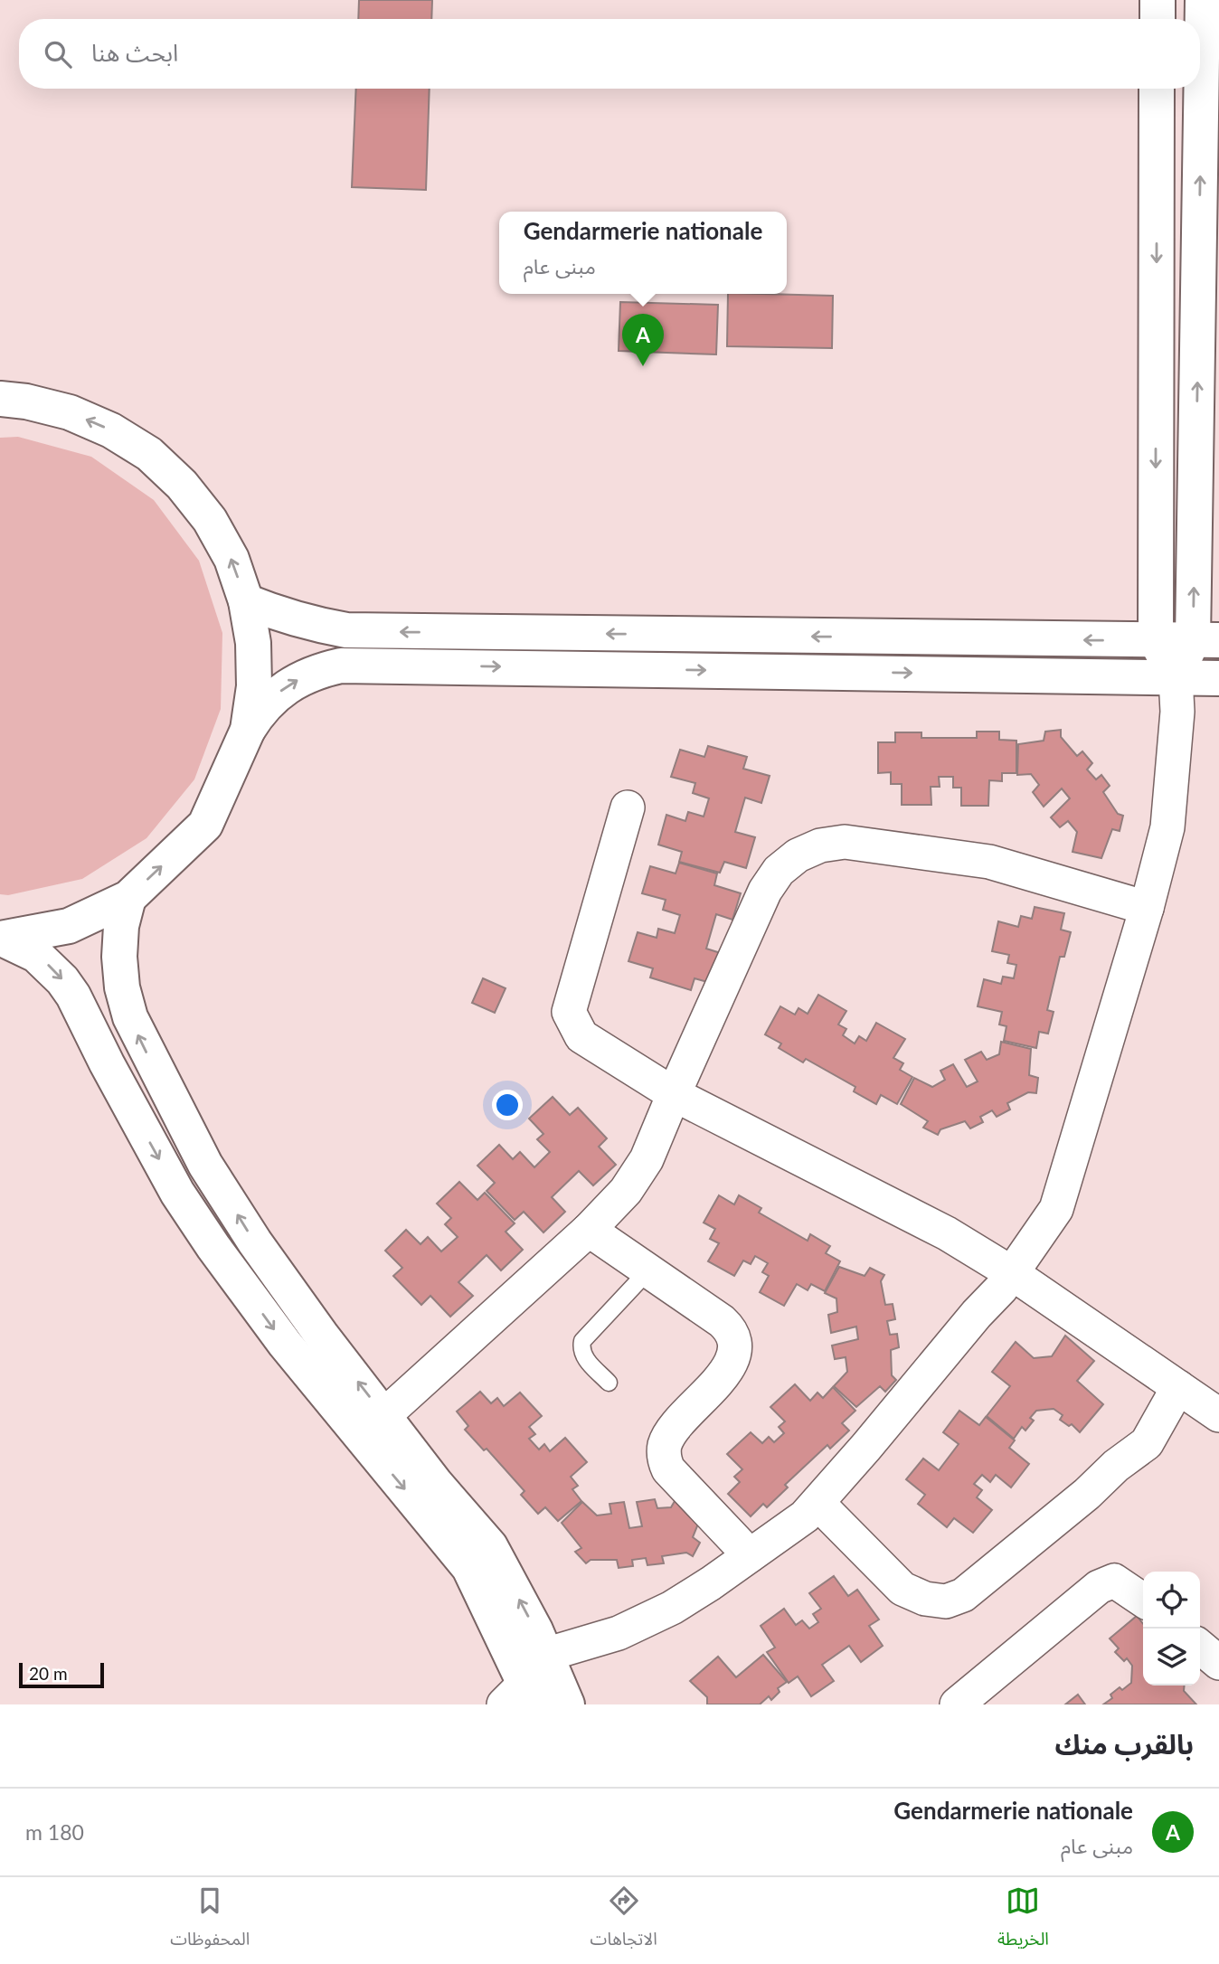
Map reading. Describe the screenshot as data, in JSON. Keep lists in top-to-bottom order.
{
  "scale_bar": "20 m",
  "page": {
    "search": "ابحث هنا",
    "popup": ["Gendarmerie nationale", "مبنى عام"],
    "pins": "A",
    "scale": "20 m",
    "heading": "بالقرب منك",
    "list": [
      {
        "mark": "A",
        "name": "Gendarmerie nationale",
        "note": "مبنى عام",
        "value": "180 m"
      }
    ],
    "nav": ["الخريطة", "الاتجاهات", "المحفوظات"]
  }
}
